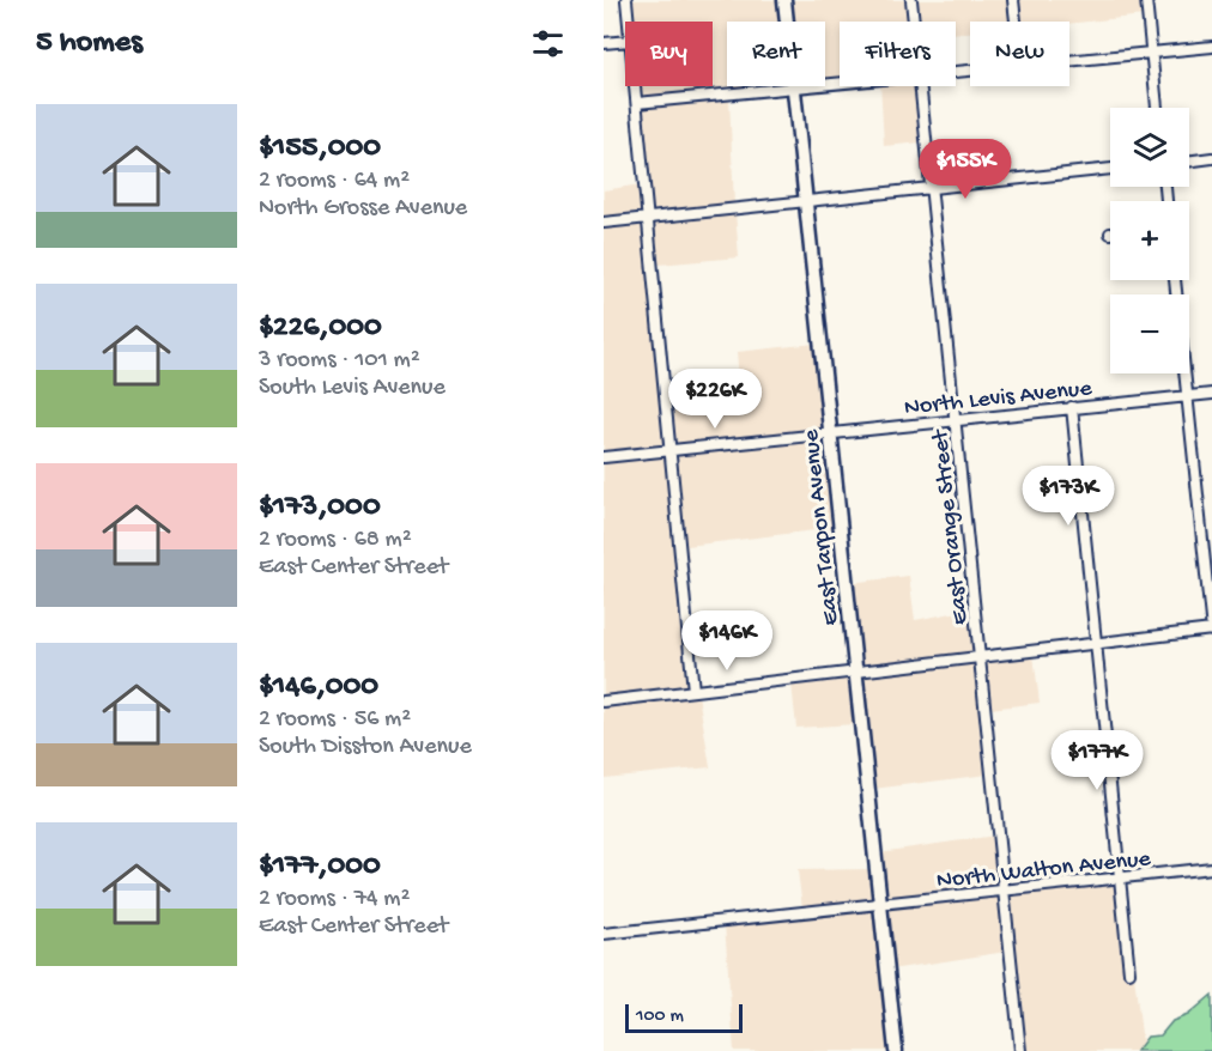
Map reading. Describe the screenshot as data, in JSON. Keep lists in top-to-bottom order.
{
  "streets": {
    "main road": ["East Tarpon Avenue"],
    "street": ["North Levis Avenue", "East Orange Street", "North Walton Avenue"]
  },
  "crossings": [
    ["North Levis Avenue", "East Tarpon Avenue"],
    ["North Levis Avenue", "East Orange Street"],
    ["East Tarpon Avenue", "North Walton Avenue"],
    ["East Orange Street", "North Walton Avenue"]
  ],
  "scale_bar": "100 m",
  "page": {
    "heading": "5 homes",
    "chip": [
      "Buy",
      "Rent",
      "Filters",
      "New"
    ],
    "list": [
      {
        "name": "$155,000",
        "note": "2 rooms · 64 m² · North Grosse Avenue"
      },
      {
        "name": "$226,000",
        "note": "3 rooms · 101 m² · South Levis Avenue"
      },
      {
        "name": "$173,000",
        "note": "2 rooms · 68 m² · East Center Street"
      },
      {
        "name": "$146,000",
        "note": "2 rooms · 56 m² · South Disston Avenue"
      },
      {
        "name": "$177,000",
        "note": "2 rooms · 74 m² · East Center Street"
      }
    ],
    "map_buttons": ["+", "−"],
    "price": [
      "$155K",
      "$226K",
      "$173K",
      "$146K",
      "$177K"
    ],
    "scale": "100 m"
  }
}
